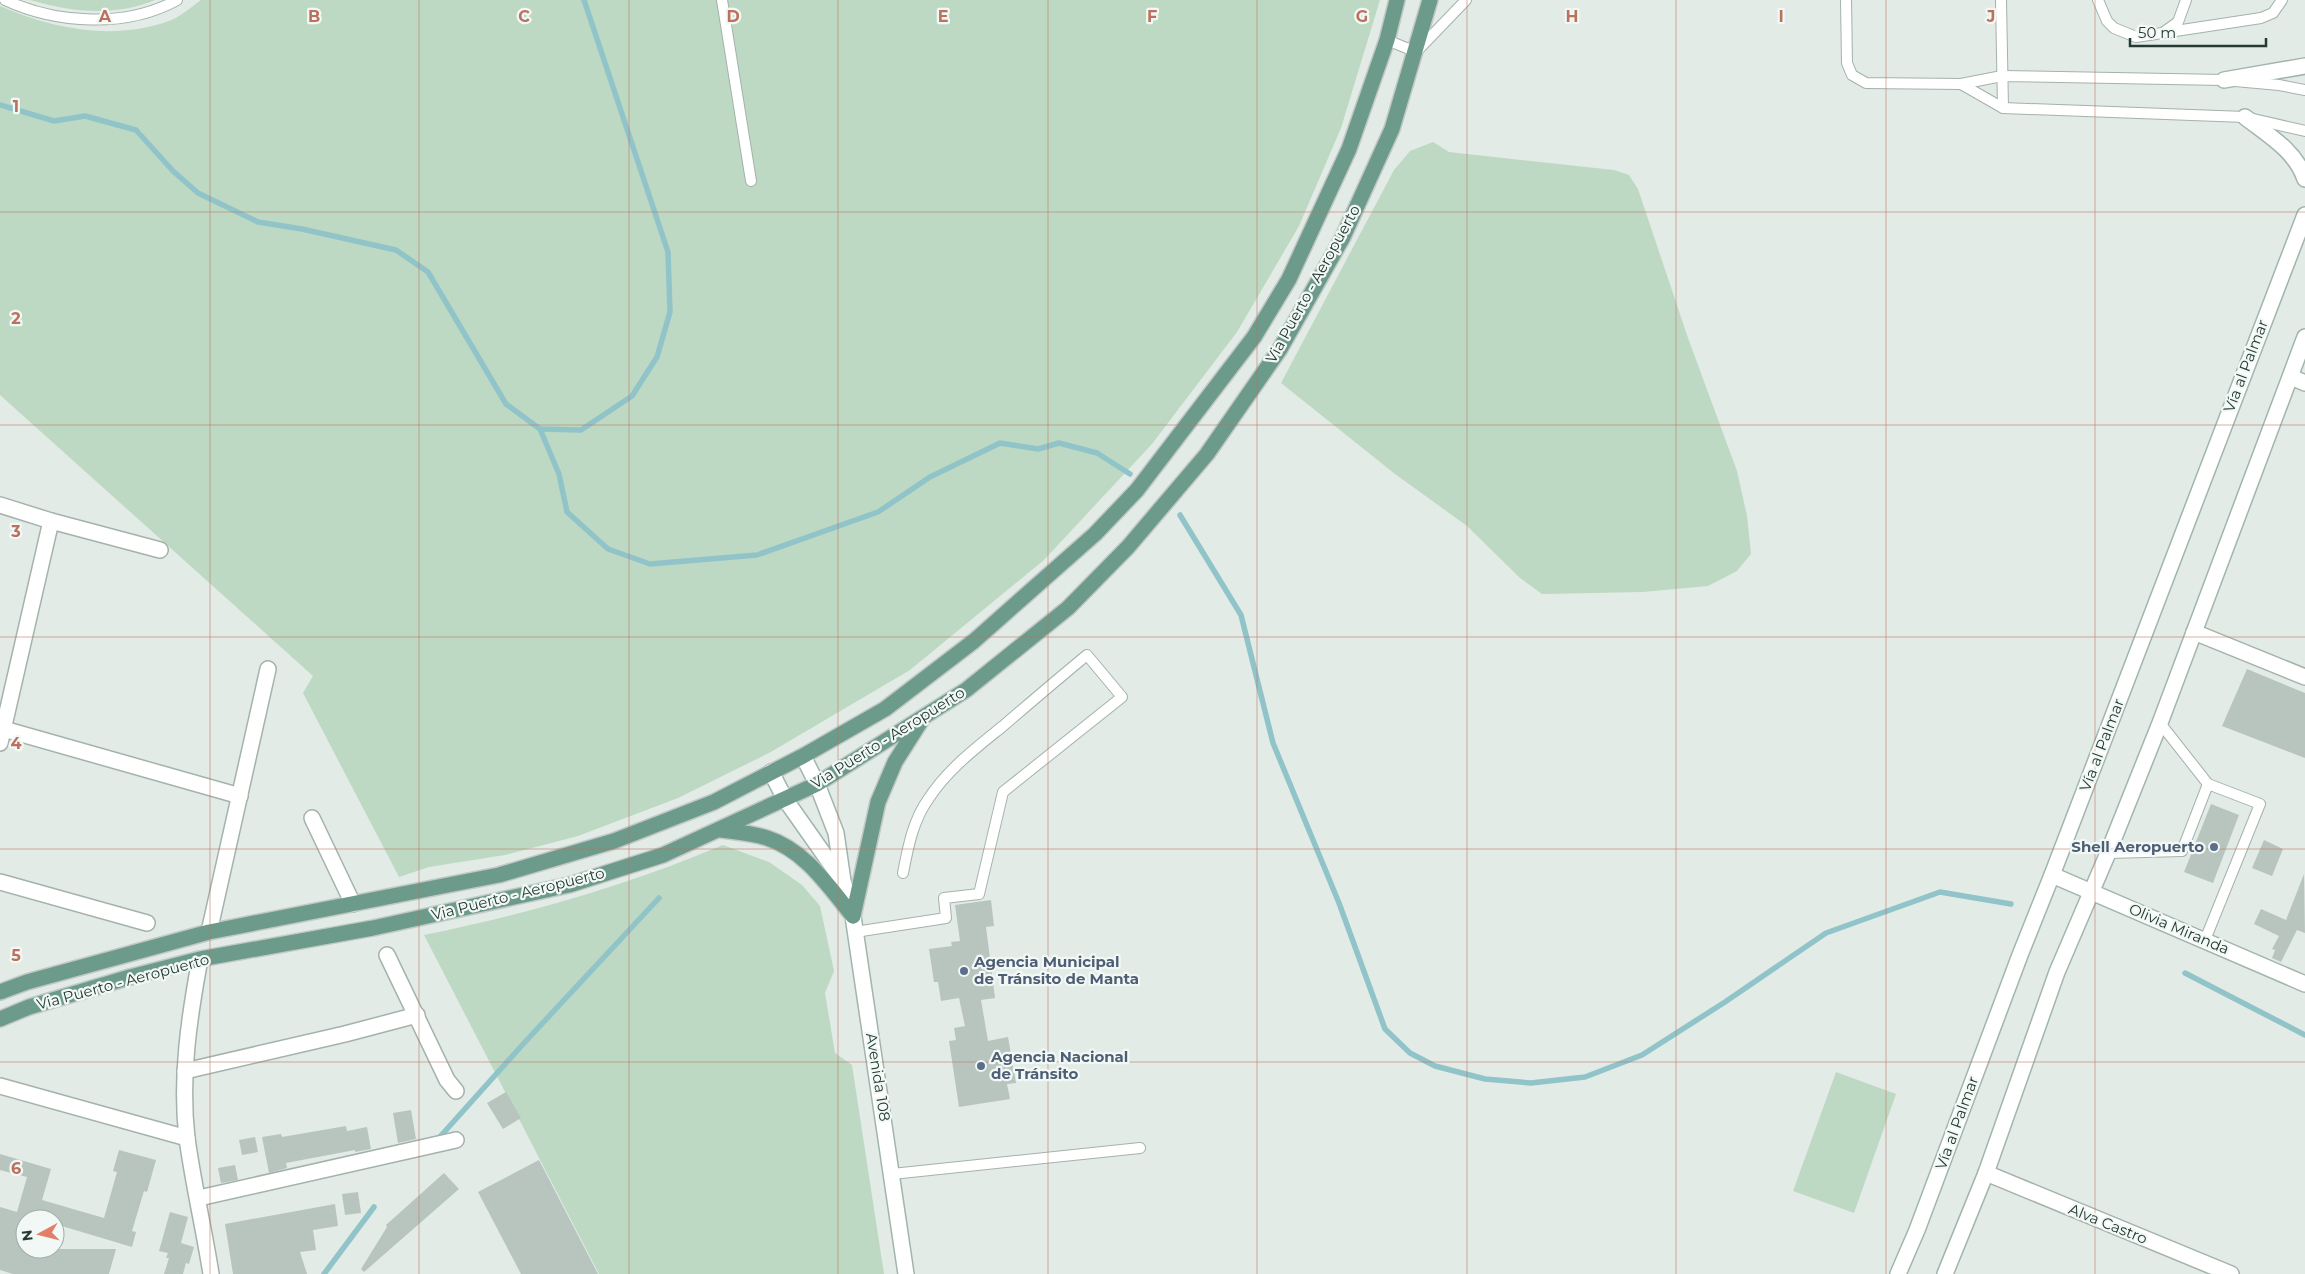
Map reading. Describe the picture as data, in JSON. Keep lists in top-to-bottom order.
{
  "streets": {
    "main road": ["Via Puerto - Aeropuerto"],
    "street": [
      "Vía al Palmar",
      "Olivia Miranda",
      "Avenida 108",
      "Alva Castro"
    ]
  },
  "crossings": [
    ["Via Puerto - Aeropuerto", "Avenida 108"],
    ["Vía al Palmar", "Olivia Miranda"]
  ],
  "places": ["Shell Aeropuerto", "Agencia Municipal de Tránsito de Manta", "Agencia Nacional de Tránsito"],
  "scale_bar": "50 m",
  "north": "left",
  "grid": {
    "columns": [
      "A",
      "B",
      "C",
      "D",
      "E",
      "F",
      "G",
      "H",
      "I",
      "J"
    ],
    "rows": [
      "1",
      "2",
      "3",
      "4",
      "5",
      "6"
    ]
  }
}
